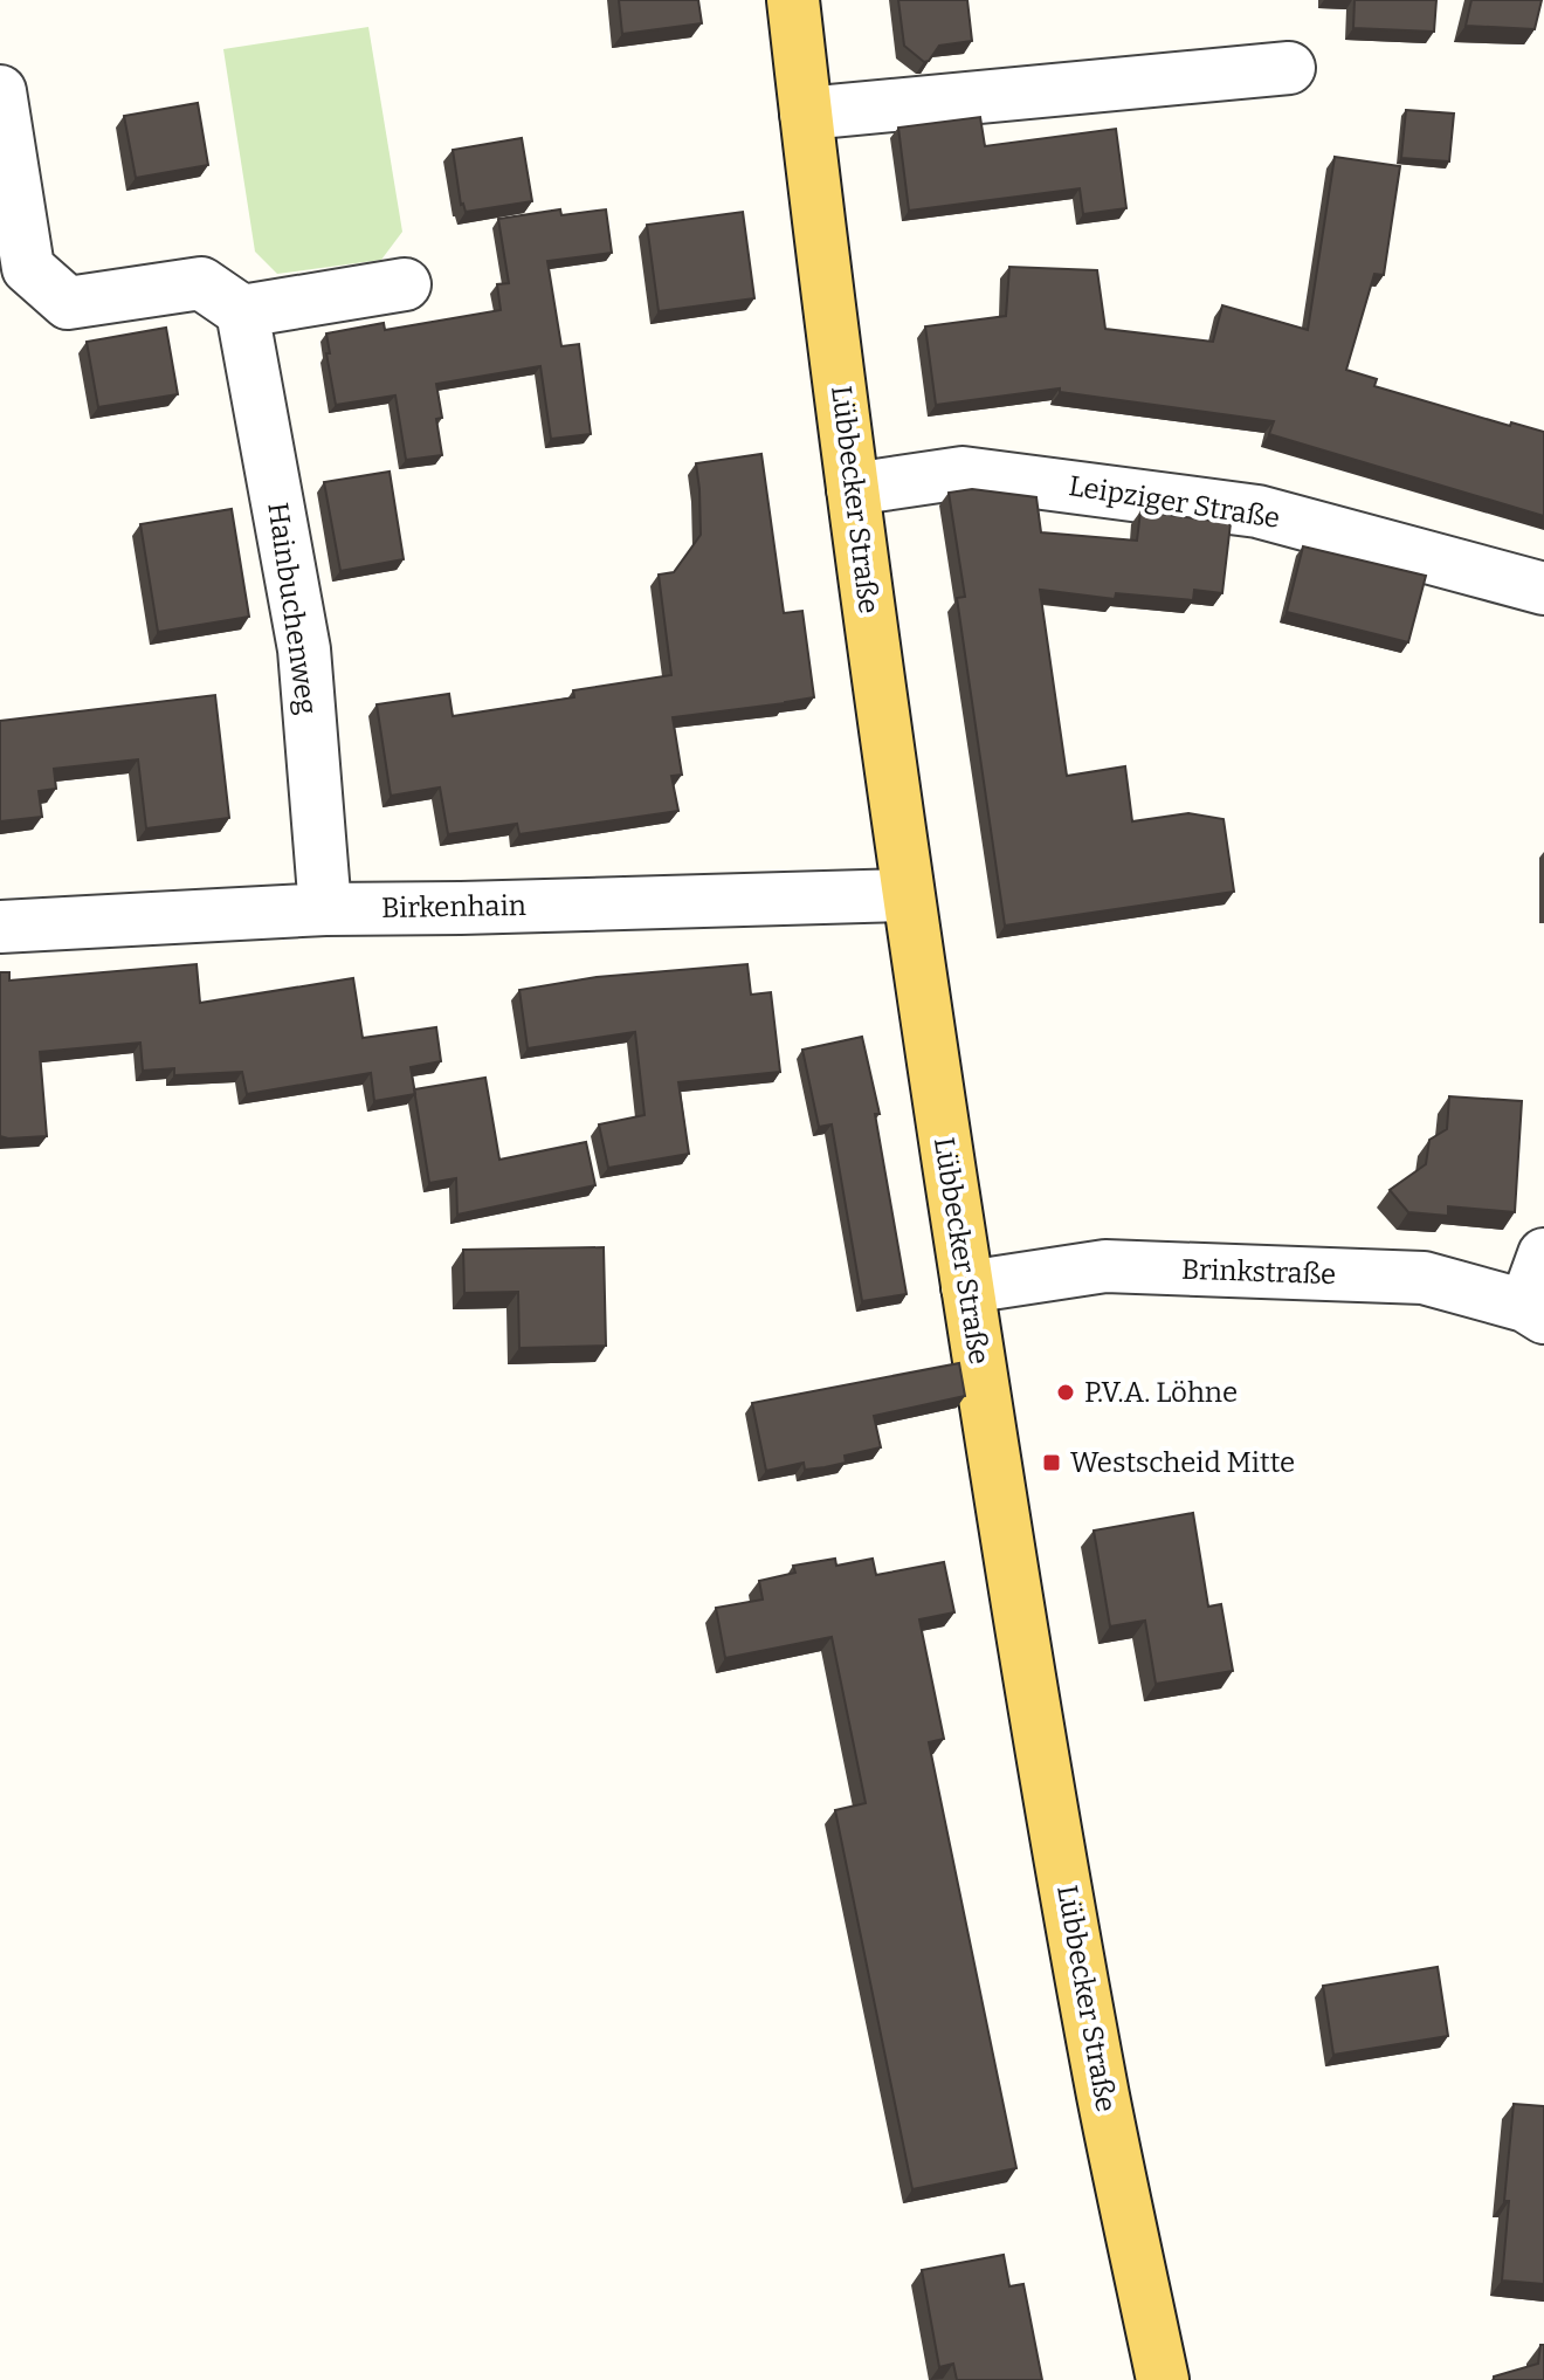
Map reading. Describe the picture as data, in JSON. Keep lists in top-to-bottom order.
{
  "streets": {
    "main road": ["Lübbecker Straße"],
    "street": [
      "Leipziger Straße",
      "Hainbuchenweg",
      "Birkenhain",
      "Brinkstraße"
    ]
  },
  "crossings": [
    ["Lübbecker Straße", "Leipziger Straße"],
    ["Lübbecker Straße", "Birkenhain"],
    ["Lübbecker Straße", "Brinkstraße"],
    ["Hainbuchenweg", "Birkenhain"]
  ],
  "places": {
    "other": ["P.V.A. Löhne"],
    "transit": ["Westscheid Mitte"]
  }
}
